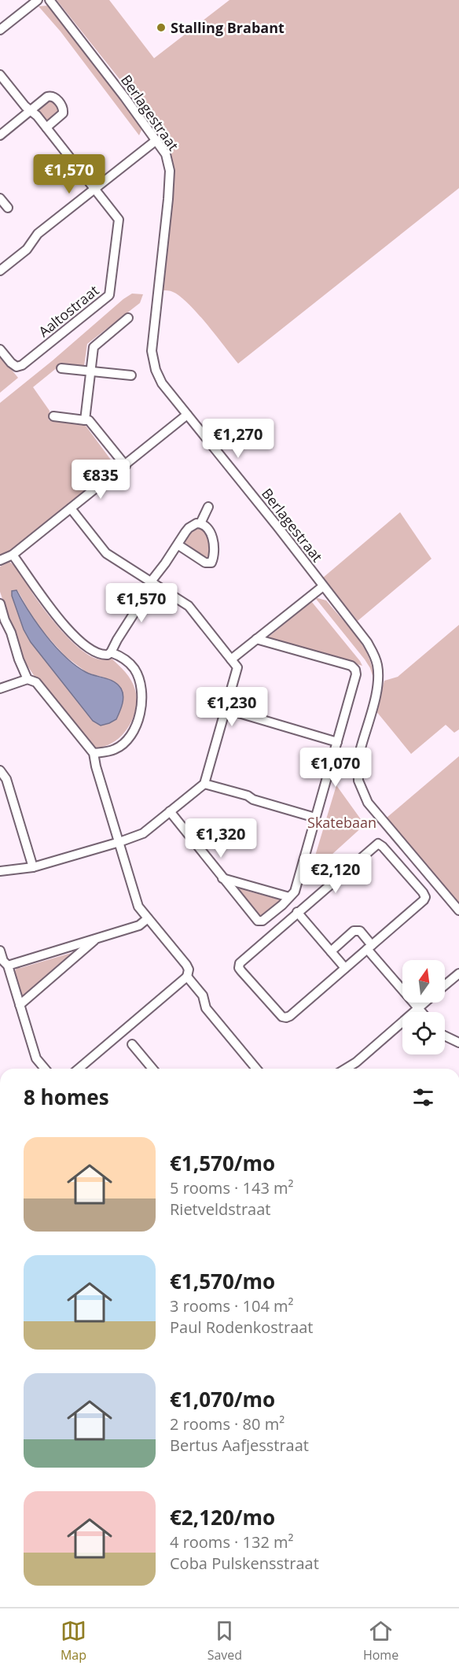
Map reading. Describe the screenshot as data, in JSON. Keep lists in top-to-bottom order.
{
  "streets": {
    "street": ["Berlagestraat", "Aaltostraat"]
  },
  "parks": ["Skatebaan"],
  "places": ["Stalling Brabant"],
  "north": "top",
  "page": {
    "price": [
      "€1,570",
      "€1,270",
      "€835",
      "€1,570",
      "€1,230",
      "€1,070",
      "€1,320",
      "€2,120"
    ],
    "heading": "8 homes",
    "list": [
      {
        "name": "€1,570/mo",
        "note": "5 rooms · 143 m² · Rietveldstraat"
      },
      {
        "name": "€1,570/mo",
        "note": "3 rooms · 104 m² · Paul Rodenkostraat"
      },
      {
        "name": "€1,070/mo",
        "note": "2 rooms · 80 m² · Bertus Aafjesstraat"
      },
      {
        "name": "€2,120/mo",
        "note": "4 rooms · 132 m² · Coba Pulskensstraat"
      }
    ],
    "tabs": ["Map", "Saved", "Home"]
  }
}
